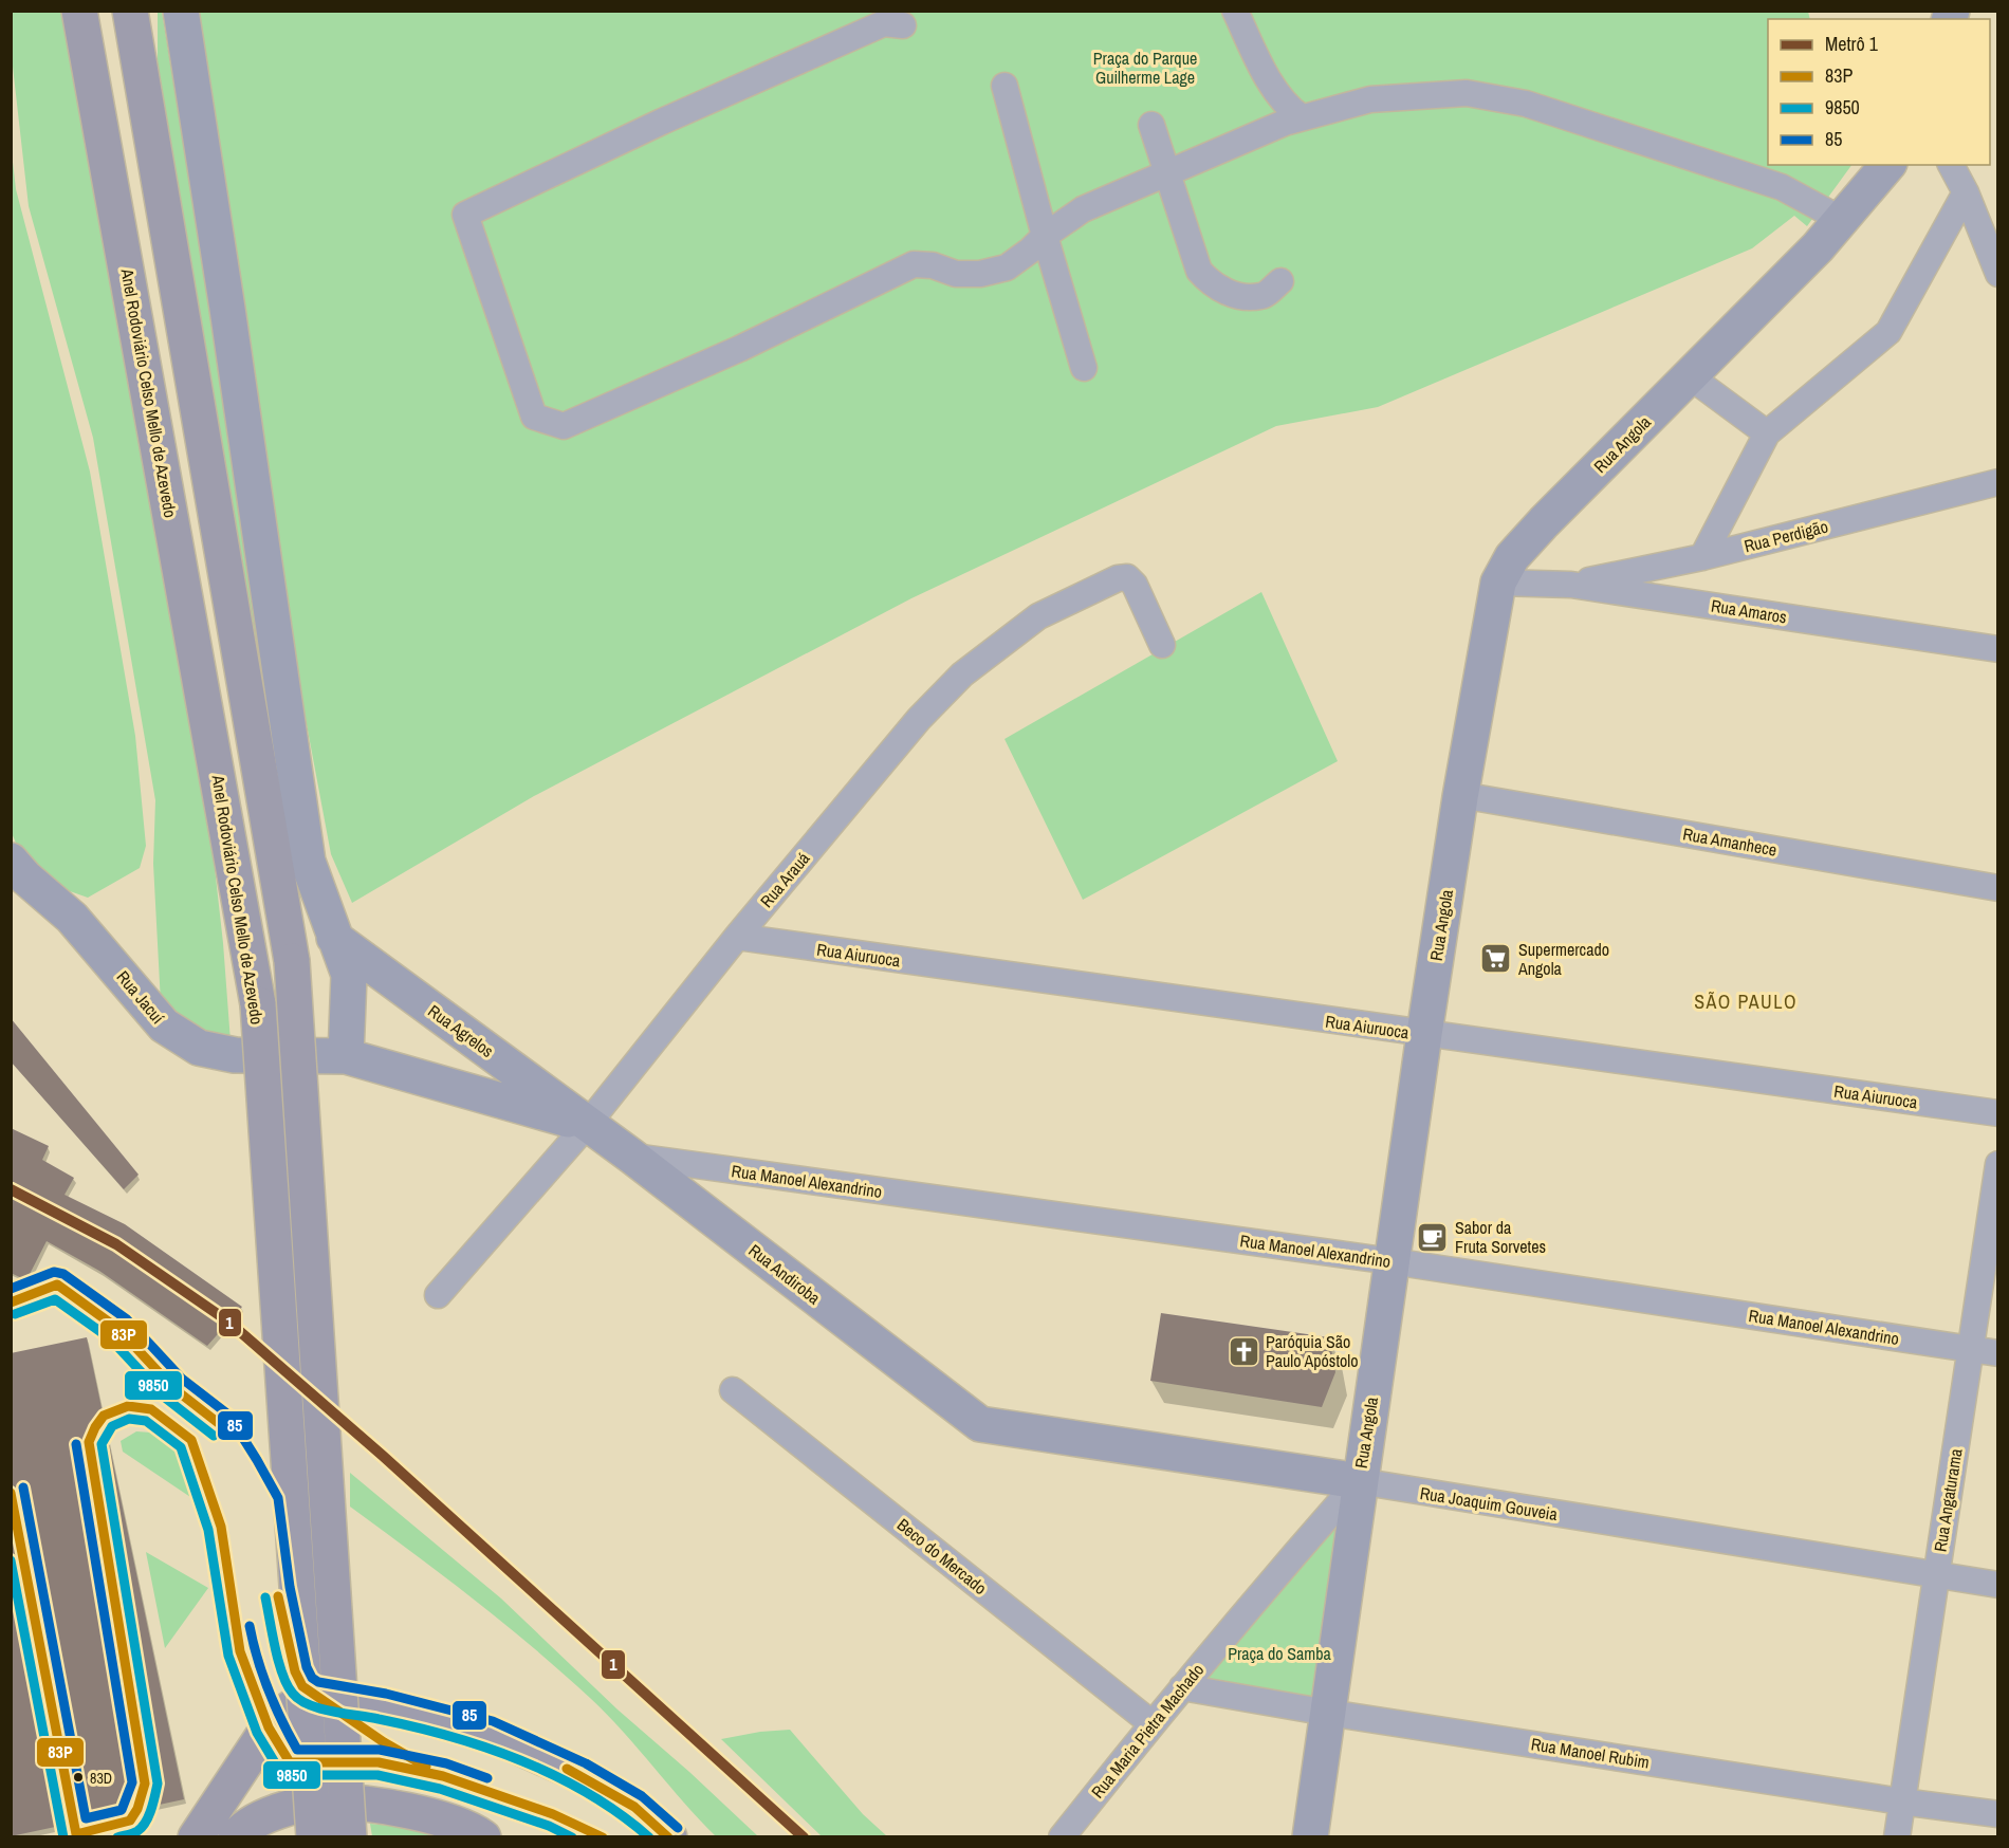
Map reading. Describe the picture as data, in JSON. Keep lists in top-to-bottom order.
{
  "streets": {
    "highway": ["Anel Rodoviário Celso Mello de Azevedo"],
    "street": [
      "Rua Angola",
      "Rua Perdigão",
      "Rua Amaros",
      "Rua Amanhece",
      "Rua Arauá",
      "Rua Aiuruoca",
      "Rua Jacuí",
      "Rua Agrelos",
      "Rua Manoel Alexandrino",
      "Rua Andiroba",
      "Rua Angaturama",
      "Rua Joaquim Gouveia",
      "Beco do Mercado",
      "Rua Maria Pietra Machado",
      "Rua Manoel Rubim"
    ]
  },
  "crossings": [
    ["Rua Angola", "Rua Amaros"],
    ["Rua Angola", "Rua Amanhece"],
    ["Rua Angola", "Rua Aiuruoca"],
    ["Rua Angola", "Rua Manoel Alexandrino"],
    ["Rua Angola", "Rua Joaquim Gouveia"],
    ["Rua Angola", "Rua Maria Pietra Machado"],
    ["Rua Angola", "Rua Manoel Rubim"],
    ["Rua Perdigão", "Rua Amaros"],
    ["Rua Arauá", "Rua Aiuruoca"],
    ["Rua Arauá", "Rua Agrelos"],
    ["Rua Arauá", "Rua Andiroba"],
    ["Rua Agrelos", "Rua Andiroba"],
    ["Rua Manoel Alexandrino", "Rua Andiroba"],
    ["Rua Manoel Alexandrino", "Rua Angaturama"],
    ["Rua Andiroba", "Rua Joaquim Gouveia"],
    ["Rua Angaturama", "Rua Joaquim Gouveia"],
    ["Rua Angaturama", "Rua Manoel Rubim"],
    ["Rua Joaquim Gouveia", "Rua Maria Pietra Machado"],
    ["Beco do Mercado", "Rua Maria Pietra Machado"],
    ["Rua Maria Pietra Machado", "Rua Manoel Rubim"]
  ],
  "districts": ["SÃO PAULO"],
  "parks": ["Praça do Parque Guilherme Lage", "Praça do Samba"],
  "places": {
    "supermarket": ["Supermercado Angola"],
    "cafe": ["Sabor da Fruta Sorvetes"],
    "church": ["Paróquia São Paulo Apóstolo"],
    "other": ["83D"]
  },
  "lines": [
    "metro line 1",
    "transit line 85",
    "transit line 83P",
    "transit line 9850"
  ],
  "legend": [
    "Metrô 1",
    "83P",
    "9850",
    "85"
  ]
}
